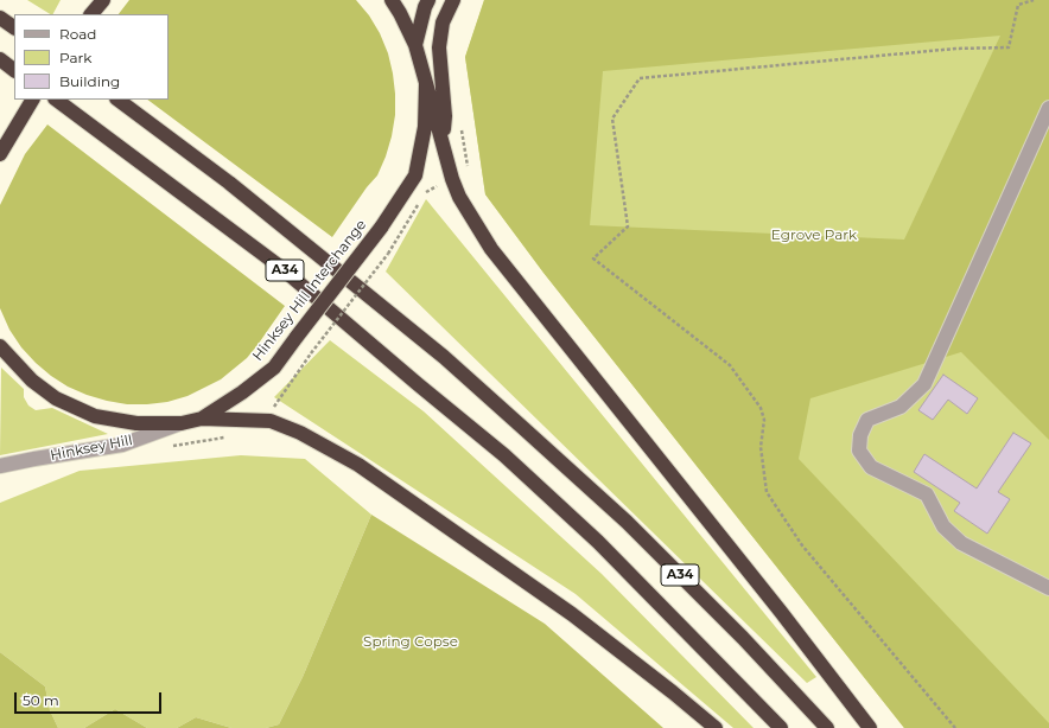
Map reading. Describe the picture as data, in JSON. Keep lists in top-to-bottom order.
{
  "streets": {
    "highway": ["A34", "Hinksey Hill Interchange"],
    "street": ["Hinksey Hill"]
  },
  "crossings": [
    ["Hinksey Hill Interchange", "Hinksey Hill"]
  ],
  "parks": ["Egrove Park", "Spring Copse"],
  "legend": ["Road", "Park", "Building"],
  "scale_bar": "50 m"
}
